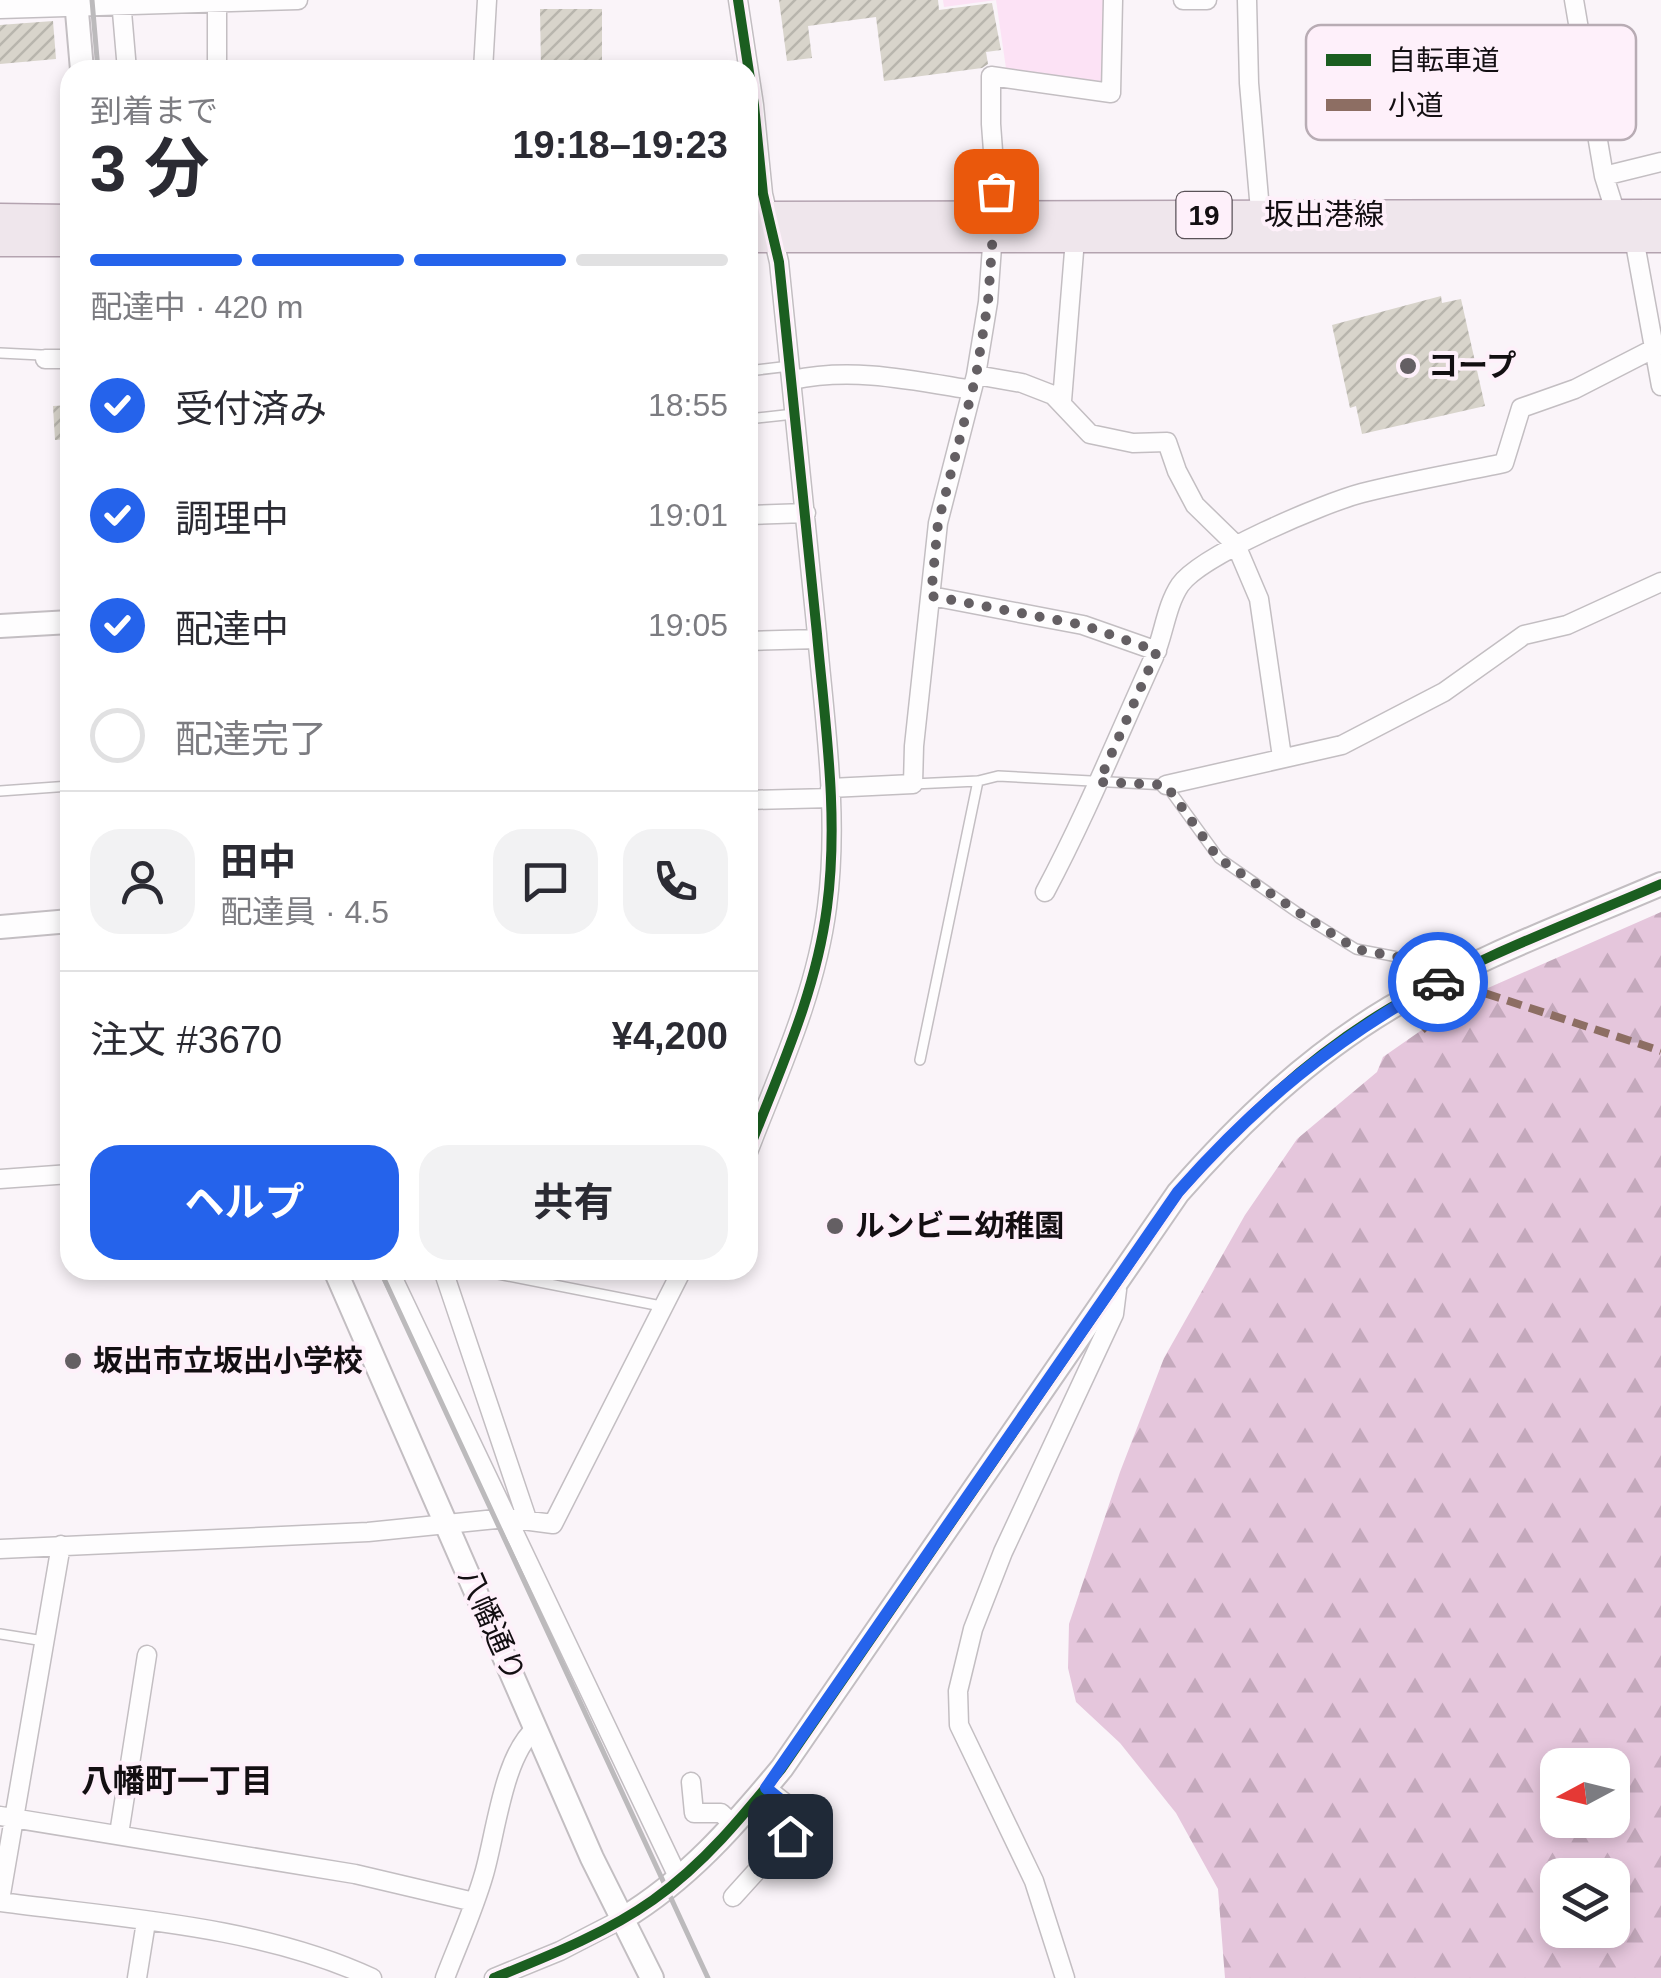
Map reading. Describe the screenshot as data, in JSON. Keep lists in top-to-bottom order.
{
  "streets": {
    "main road": ["19", "坂出港線"],
    "street": ["八幡通り"]
  },
  "districts": ["八幡町一丁目"],
  "places": ["コープ", "ルンビニ幼稚園", "坂出市立坂出小学校"],
  "legend": ["自転車道", "小道"],
  "north": "left",
  "page": {
    "heading": ["3 分", "到着まで", "19:18–19:23"],
    "panel": [
      "田中",
      "配達員 · 4.5",
      "注文 #3670",
      "¥4,200"
    ],
    "bar": "配達中 · 420 m",
    "list": [
      ["受付済み", "18:55"],
      ["調理中", "19:01"],
      ["配達中", "19:05"],
      "配達完了"
    ],
    "buttons": ["ヘルプ", "共有"]
  }
}
